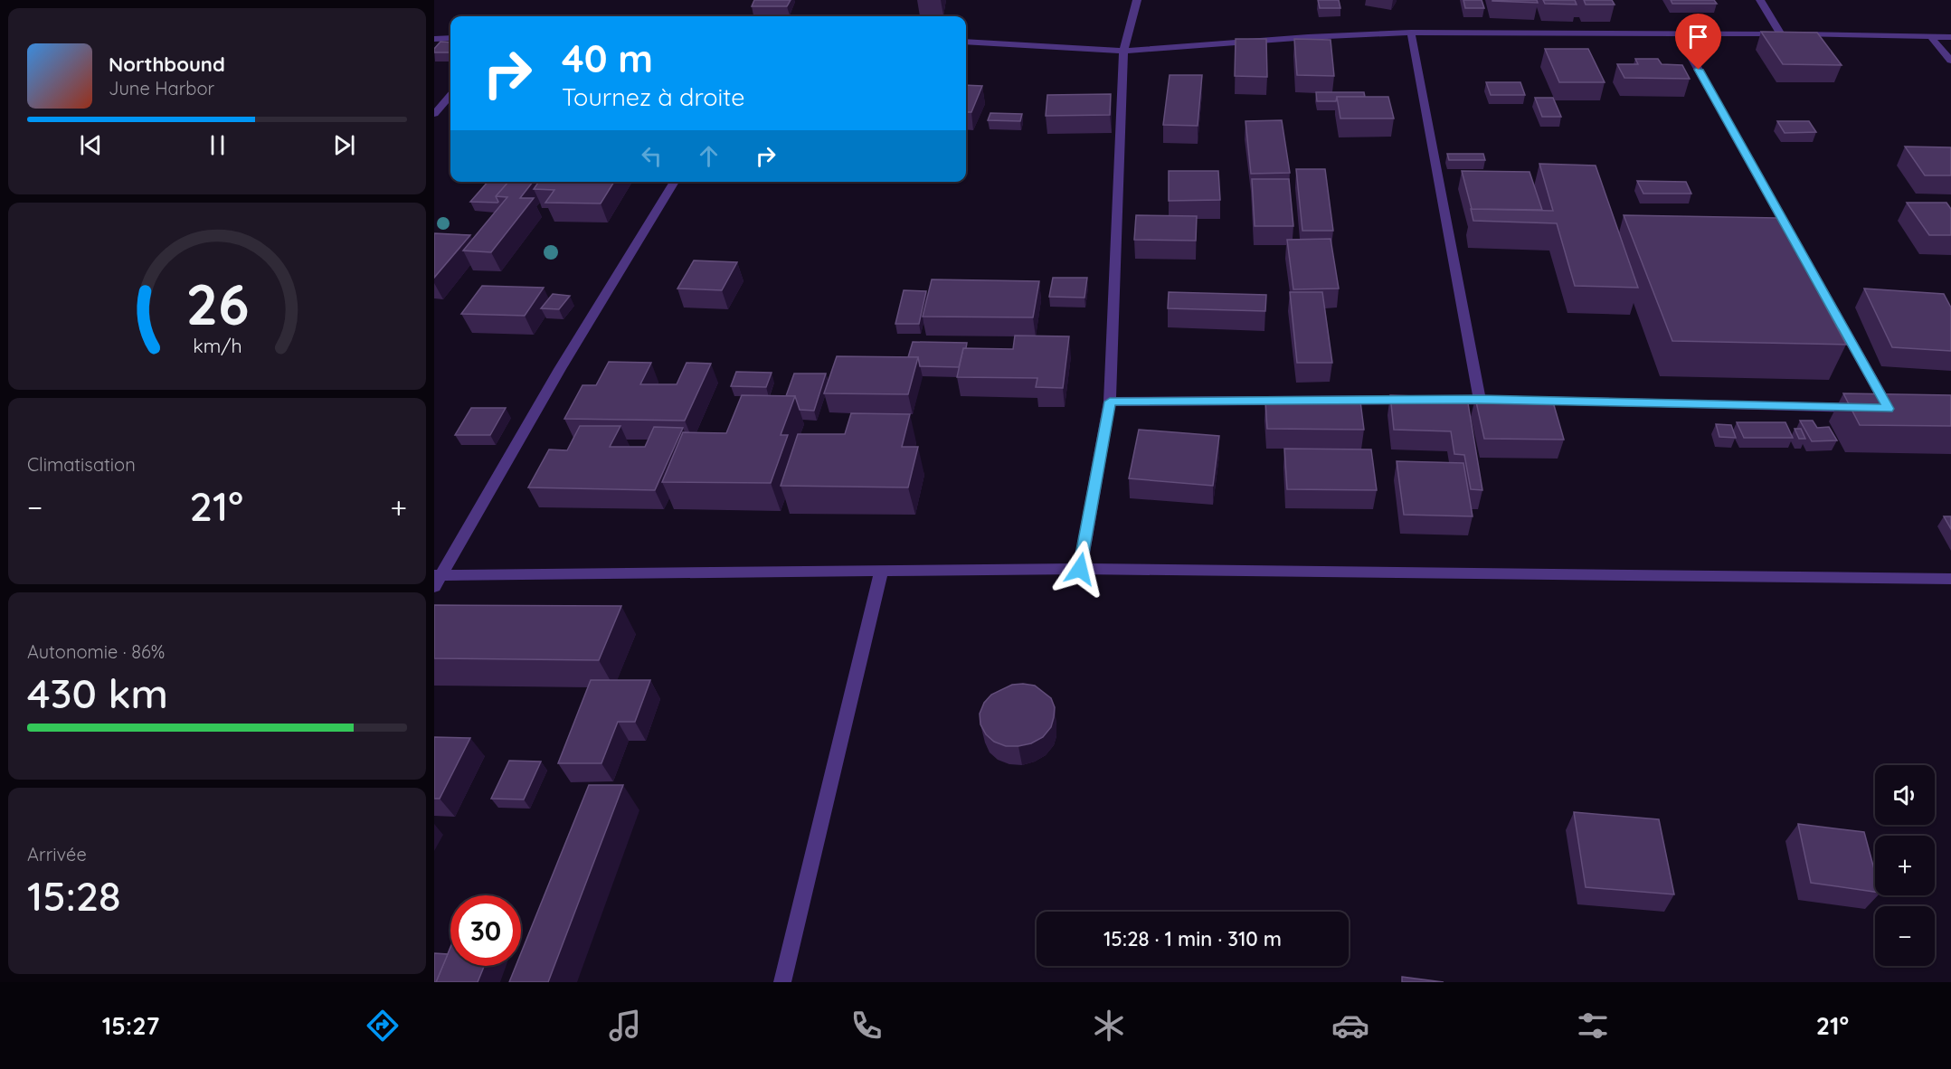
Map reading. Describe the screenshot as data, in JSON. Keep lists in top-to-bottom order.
{
  "page": {
    "turn": ["40 m", "Tournez à droite"],
    "song": ["Northbound", "June Harbor"],
    "tile": [
      "Climatisation",
      ["Autonomie · 86%", "430 km"],
      ["Arrivée", "15:28"]
    ],
    "heat": ["−", "21°", "+"],
    "map_buttons": ["+", "−"],
    "limit": "30",
    "trip": "15:28 · 1 min · 310 m",
    "tabs": ["15:27", "21°"],
    "gauge": ["26", "km/h"]
  }
}
